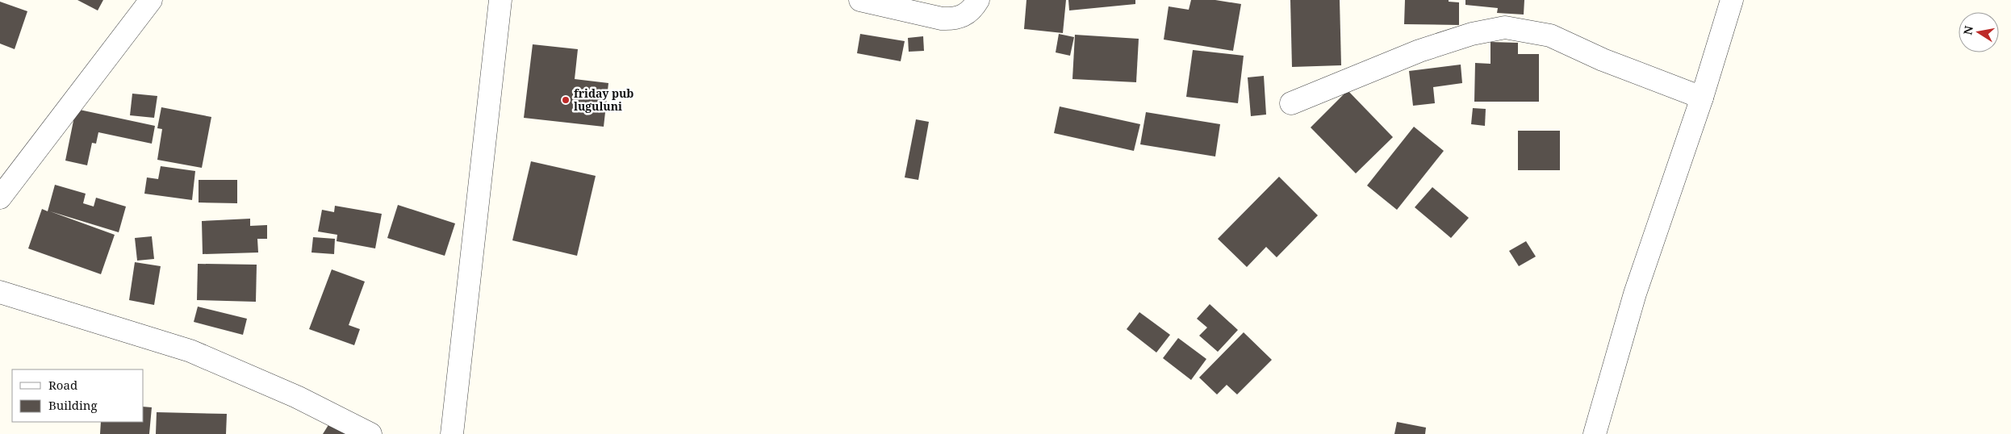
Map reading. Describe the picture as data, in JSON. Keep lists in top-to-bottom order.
{
  "places": ["friday pub luguluni"],
  "legend": ["Road", "Building"],
  "north": "left"
}
